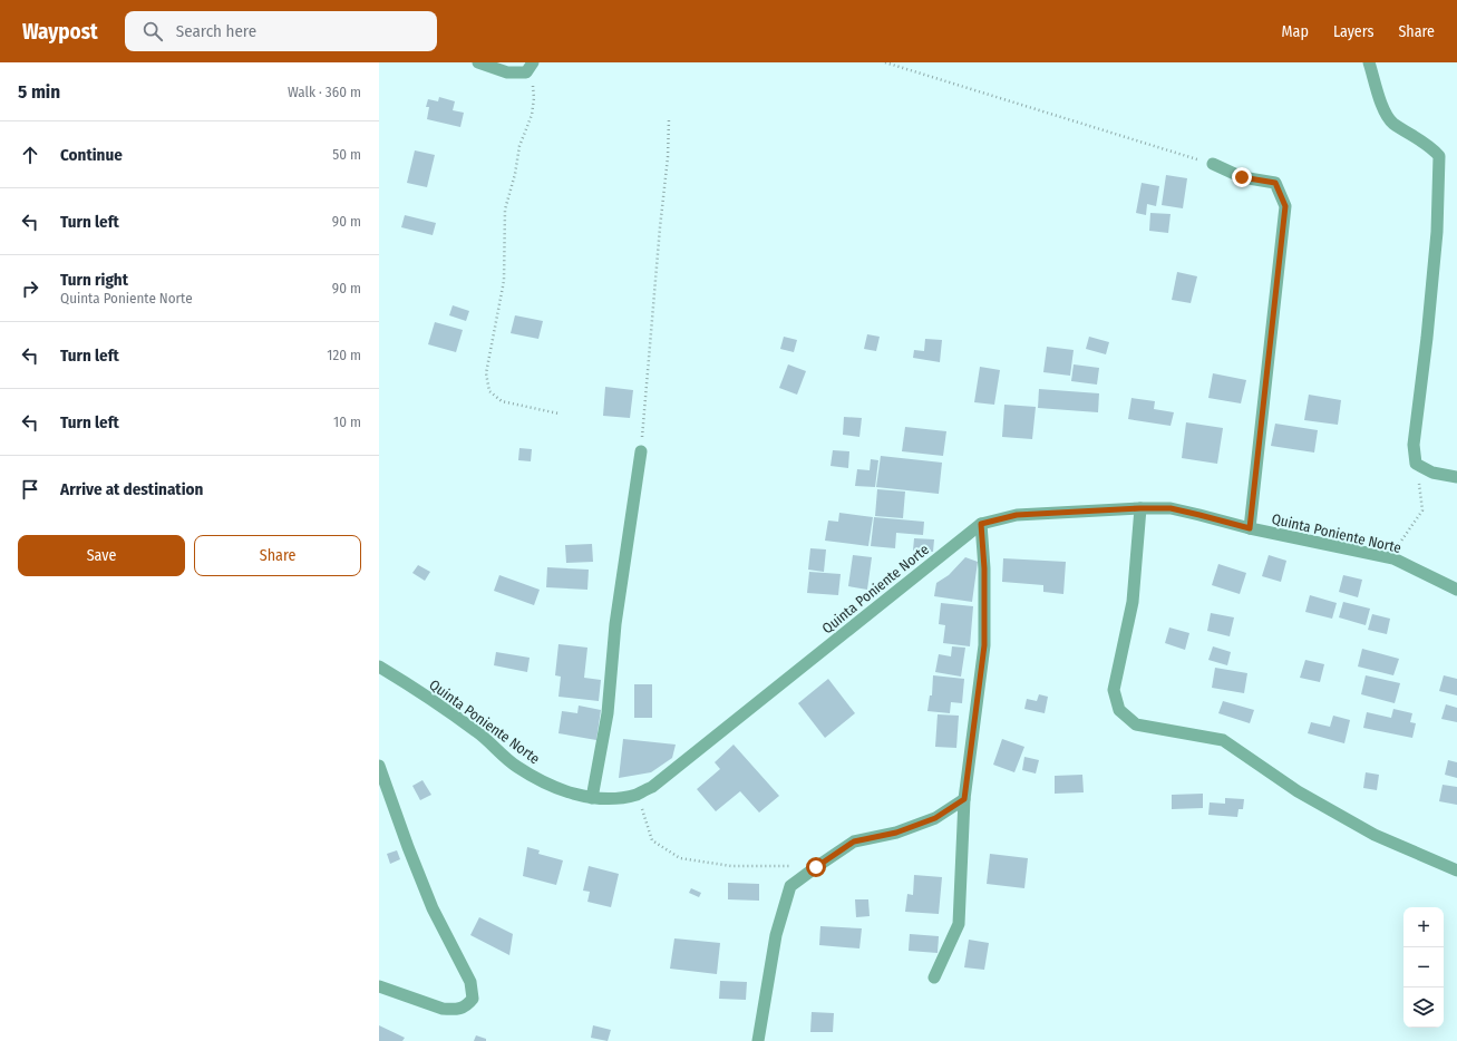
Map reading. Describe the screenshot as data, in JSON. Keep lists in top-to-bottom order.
{
  "streets": {
    "street": ["Quinta Poniente Norte"]
  },
  "page": {
    "header": "Waypost",
    "search": "Search here",
    "nav": ["Map", "Layers", "Share"],
    "heading": ["5 min", "Walk · 360 m"],
    "list": [
      ["Continue", "50 m"],
      ["Turn left", "90 m"],
      ["Turn right", "Quinta Poniente Norte", "90 m"],
      ["Turn left", "120 m"],
      ["Turn left", "10 m"],
      "Arrive at destination"
    ],
    "buttons": ["Save", "Share"],
    "map_buttons": ["+", "−"]
  }
}
